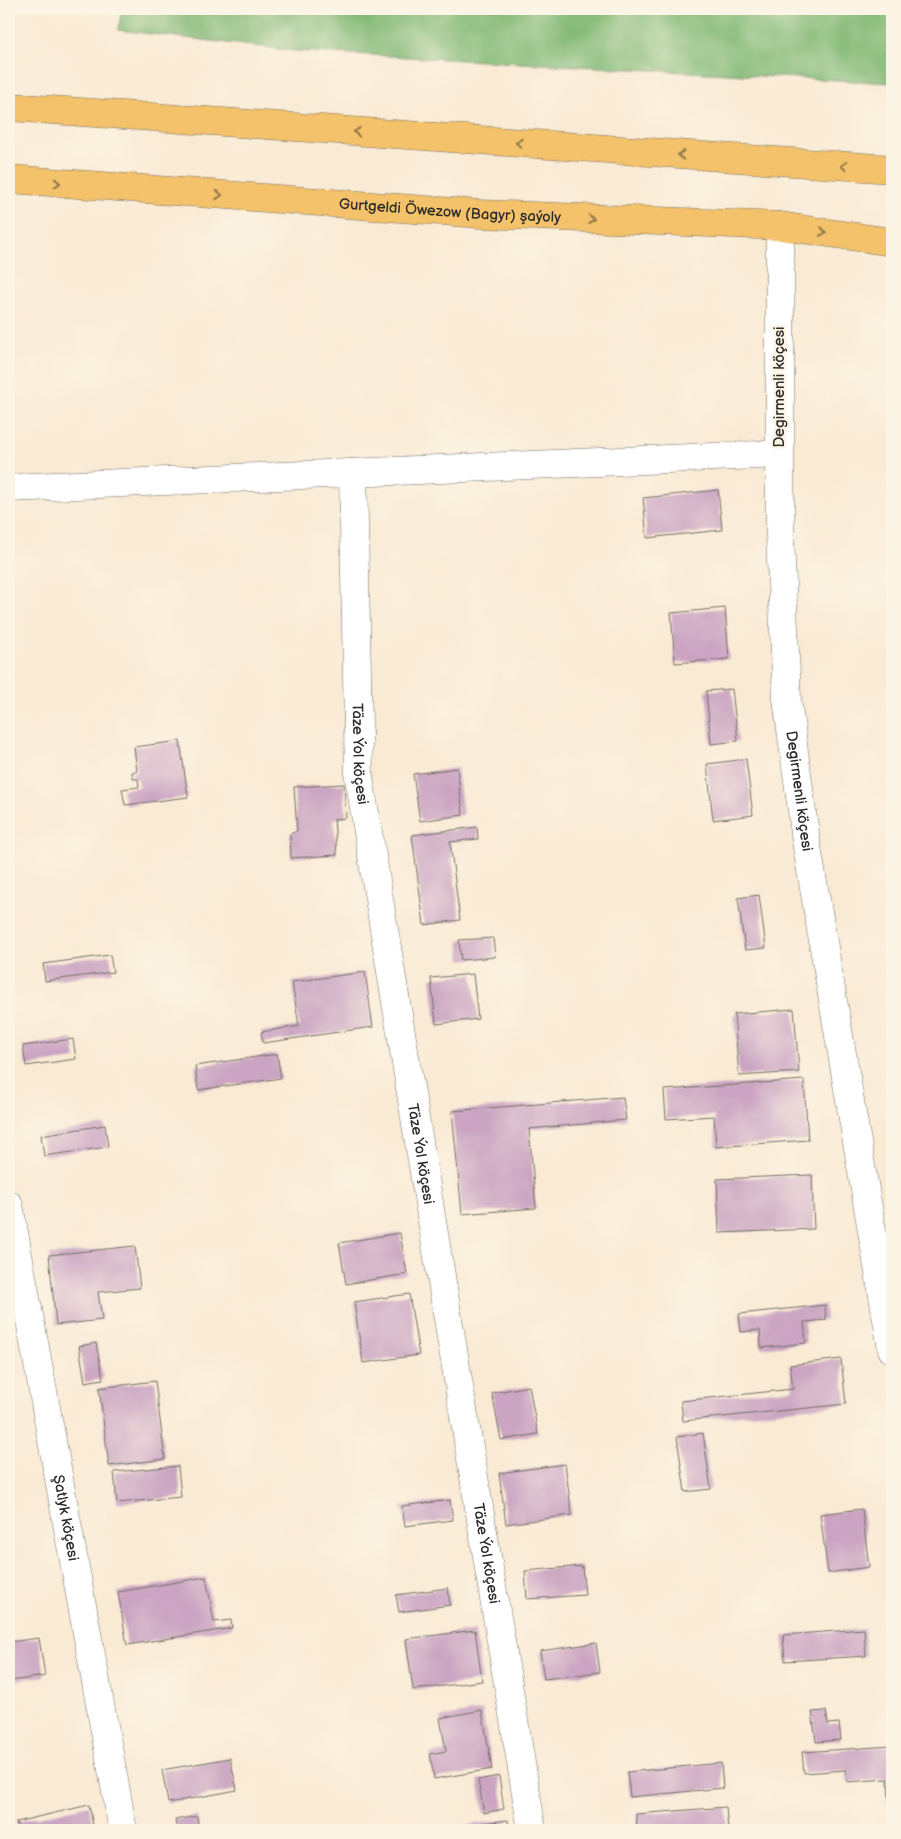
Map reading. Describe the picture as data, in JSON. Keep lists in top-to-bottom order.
{
  "streets": {
    "main road": ["Gurtgeldi Öwezow (Bagyr) şaýoly"],
    "street": ["Degirmenli köçesi", "Täze Ýol köçesi", "Şatlyk köçesi"]
  },
  "crossings": [
    ["Gurtgeldi Öwezow (Bagyr) şaýoly", "Degirmenli köçesi"]
  ]
}
